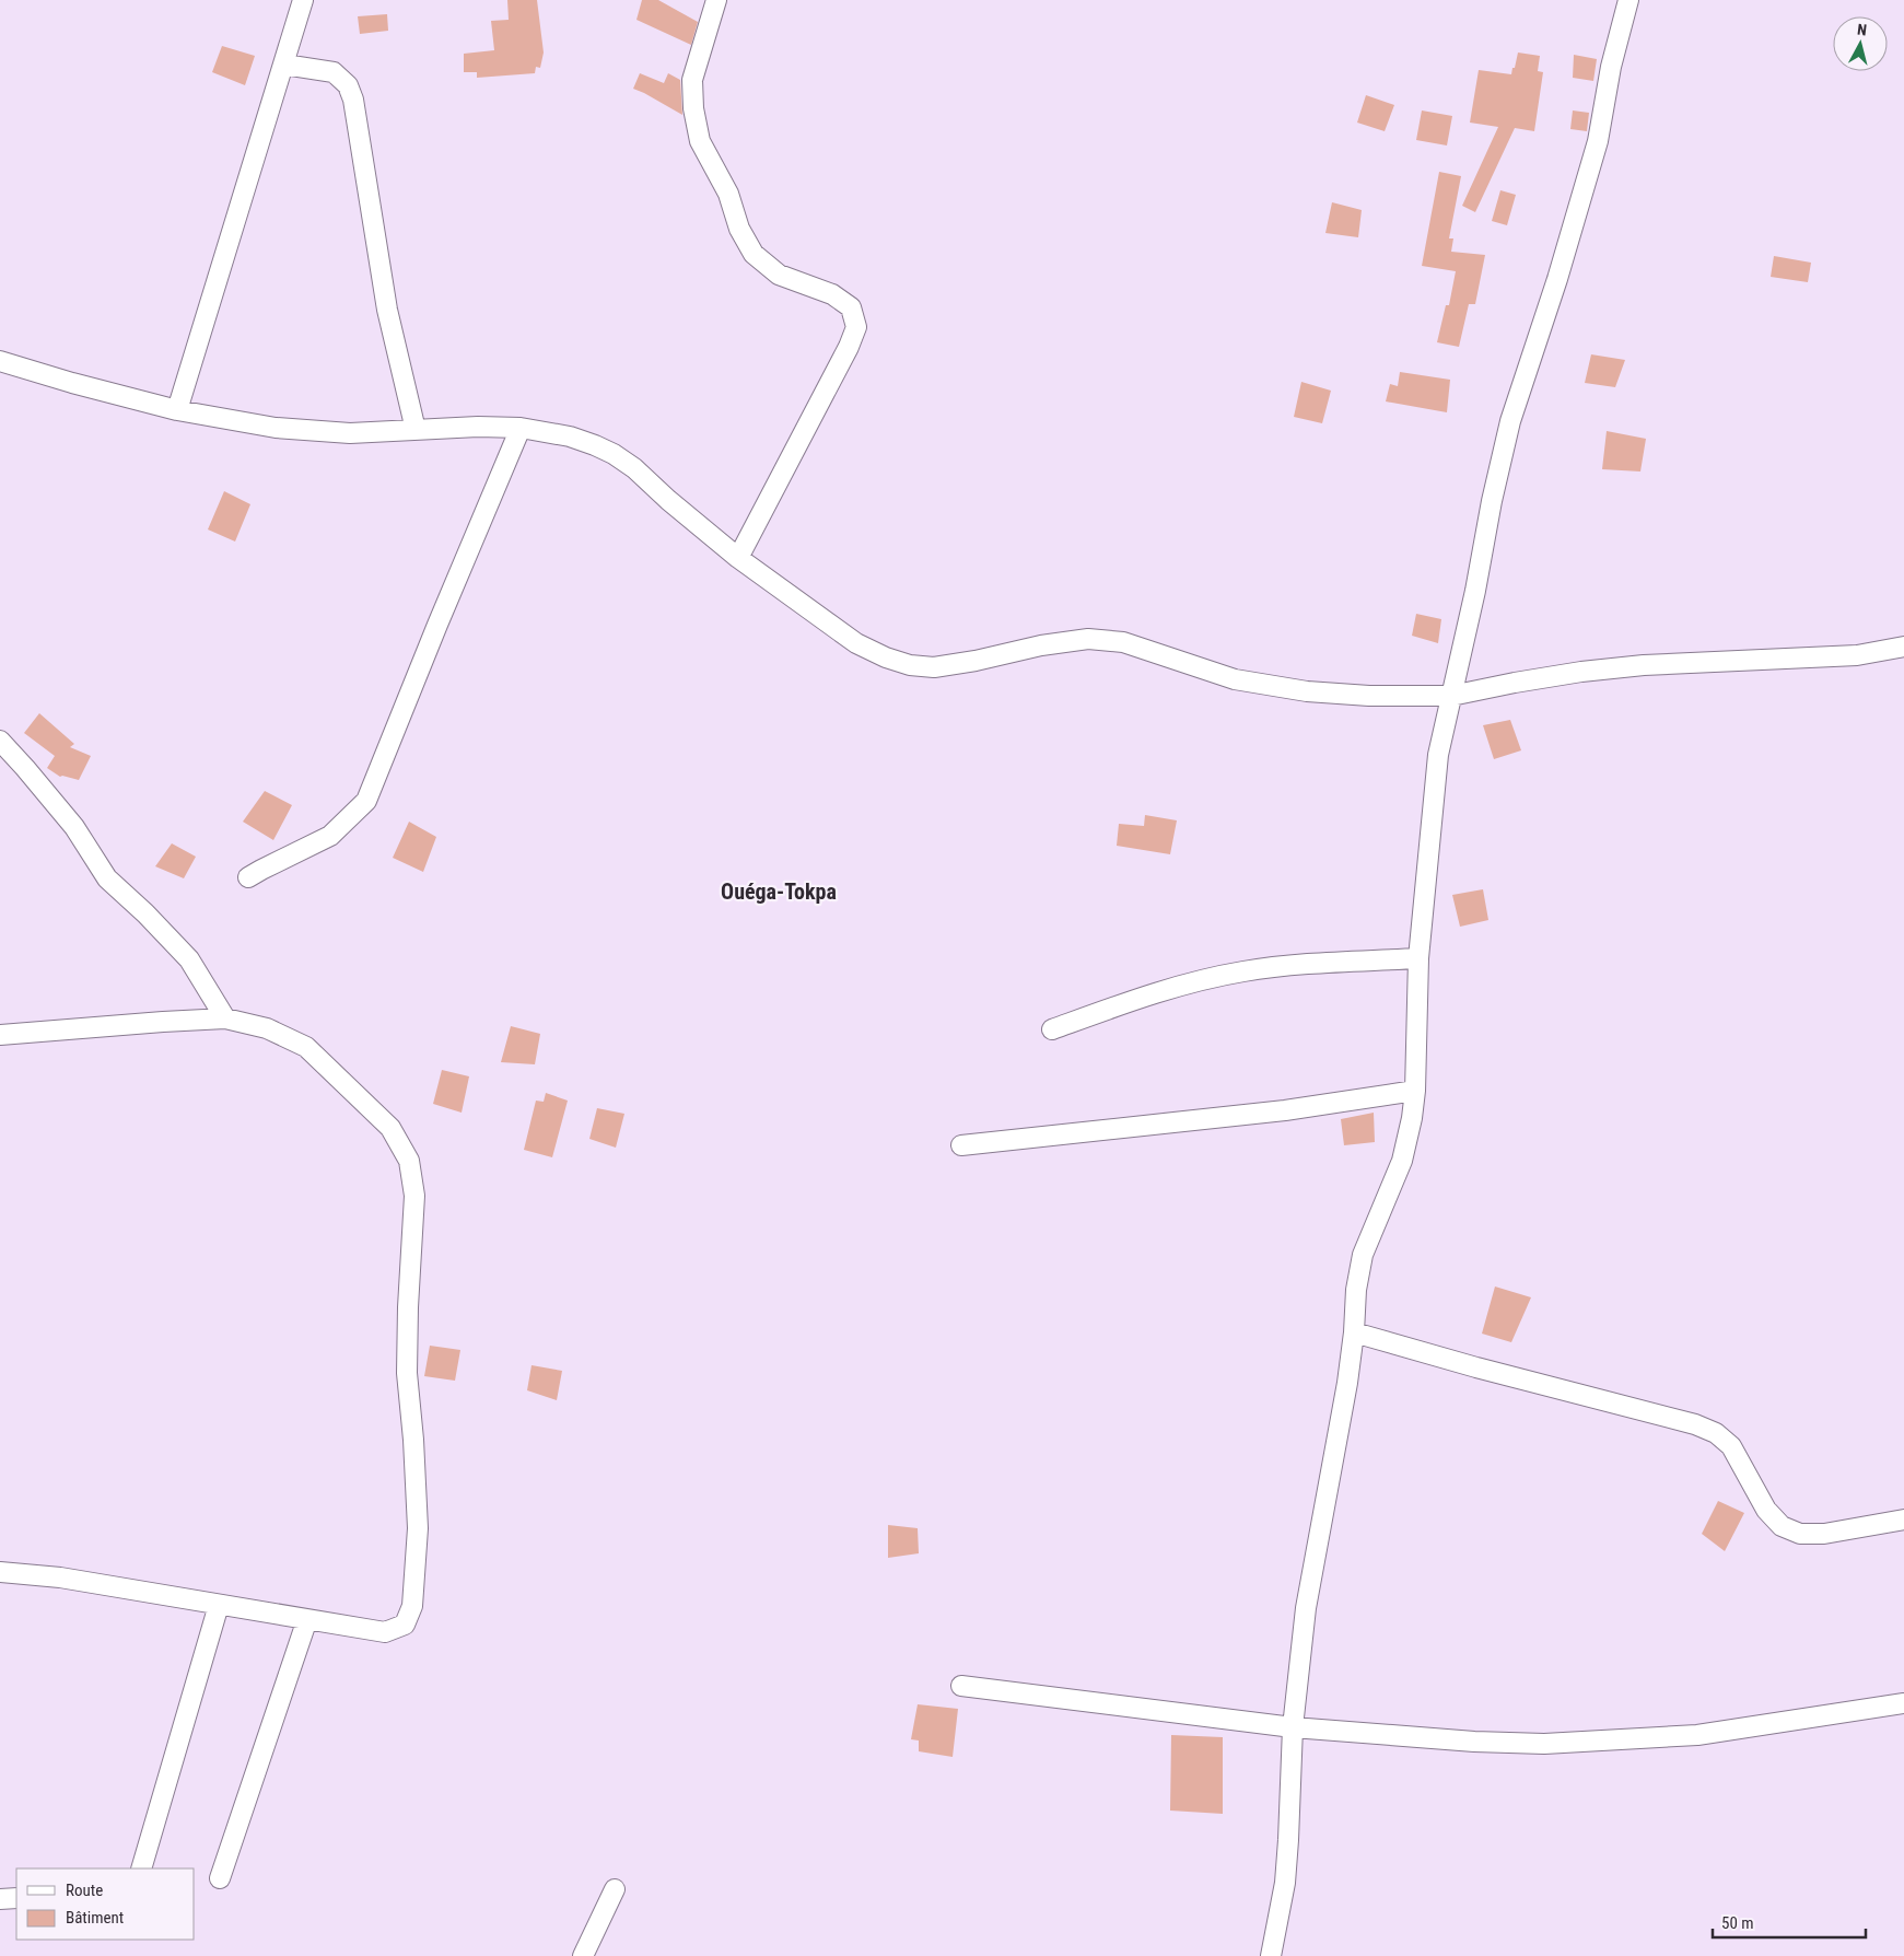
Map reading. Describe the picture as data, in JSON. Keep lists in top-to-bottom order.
{
  "districts": ["Ouéga-Tokpa"],
  "legend": ["Route", "Bâtiment"],
  "scale_bar": "50 m",
  "north": "top"
}
